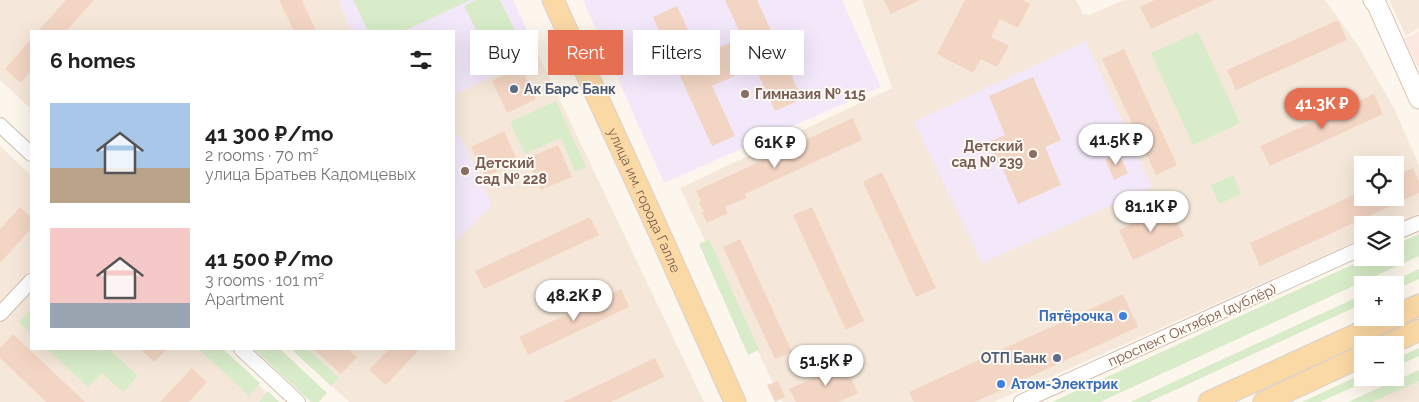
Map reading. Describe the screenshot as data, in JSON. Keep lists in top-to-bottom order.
{
  "streets": {
    "main road": ["улица им. города Галле"],
    "street": ["проспект Октября (дублёр)"]
  },
  "places": [
    "Ак Барс Банк",
    "Гимназия № 115",
    "Детский сад № 239",
    "Детский сад № 228",
    "Пятёрочка",
    "ОТП Банк",
    "Атом-Электрик"
  ],
  "page": {
    "chip": [
      "Buy",
      "Rent",
      "Filters",
      "New"
    ],
    "heading": "6 homes",
    "price": [
      "41.3K ₽",
      "41.5K ₽",
      "61K ₽",
      "81.1K ₽",
      "48.2K ₽",
      "51.5K ₽"
    ],
    "list": [
      {
        "name": "41 300 ₽/mo",
        "note": "2 rooms · 70 m² · улица Братьев Кадомцевых"
      },
      {
        "name": "41 500 ₽/mo",
        "note": "3 rooms · 101 m² · Apartment"
      }
    ],
    "map_buttons": ["+", "−"]
  }
}
